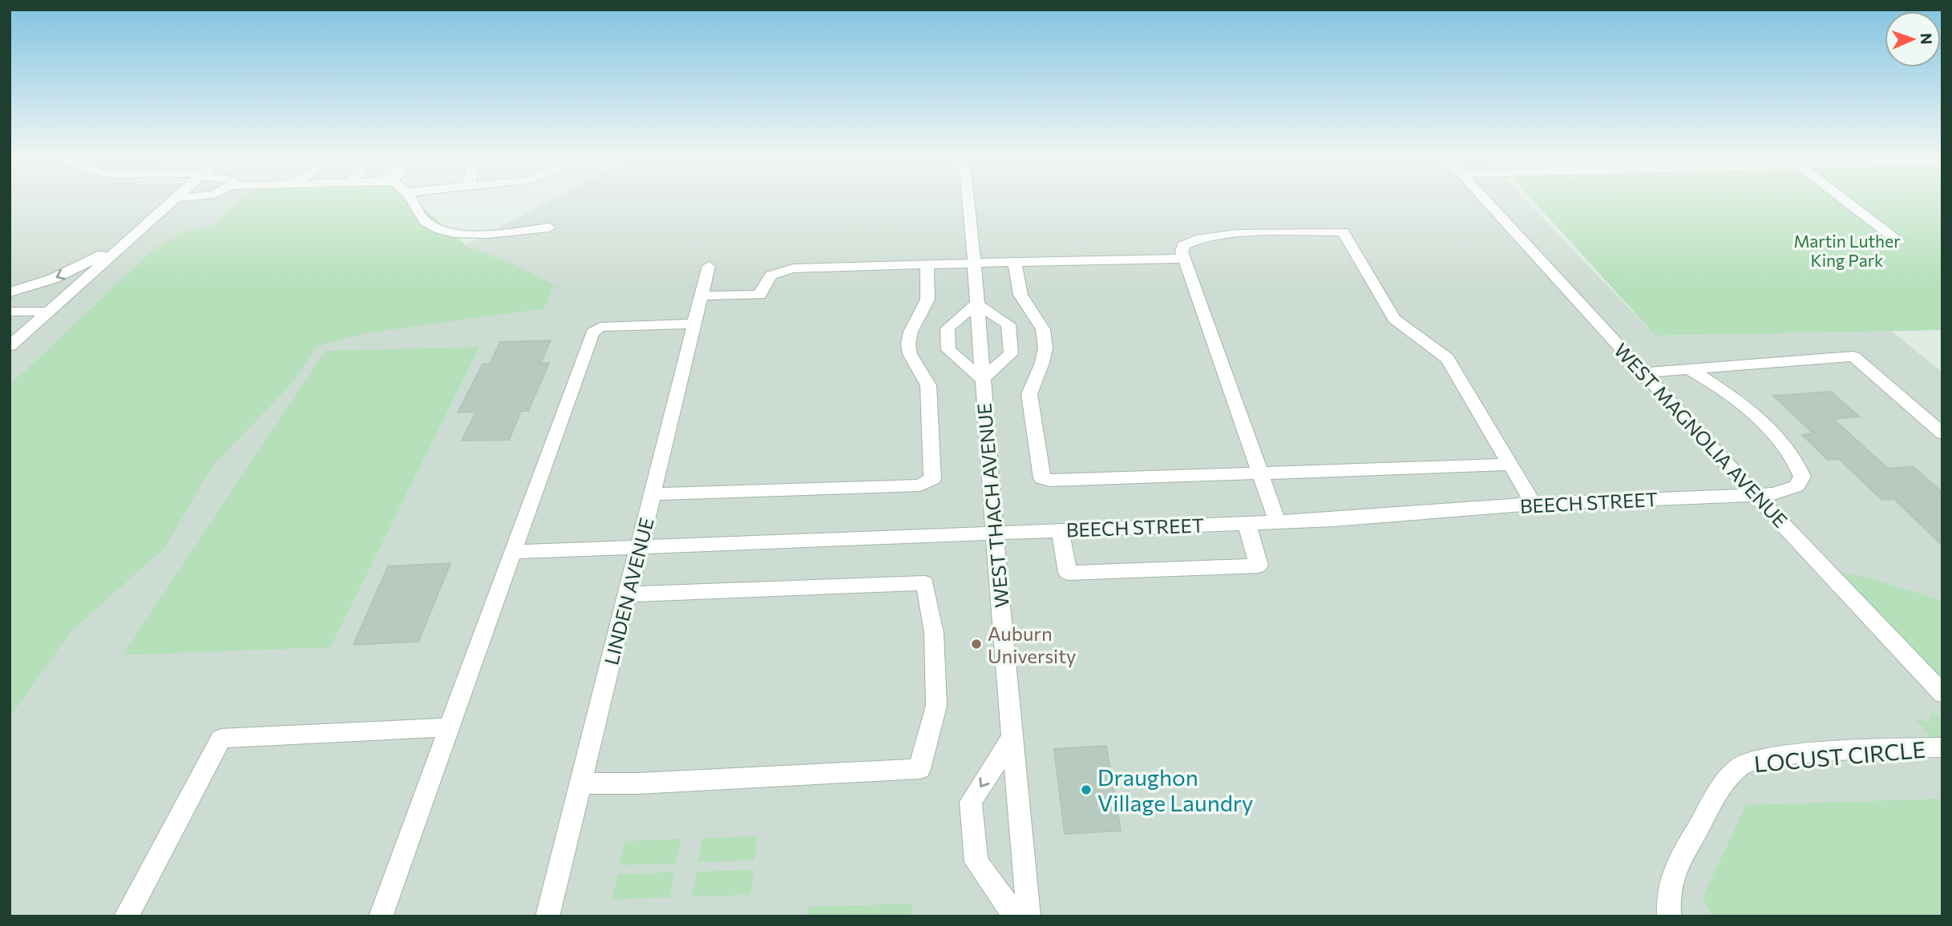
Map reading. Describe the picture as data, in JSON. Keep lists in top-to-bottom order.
{
  "streets": {
    "street": [
      "WEST MAGNOLIA AVENUE",
      "BEECH STREET",
      "WEST THACH AVENUE",
      "LINDEN AVENUE",
      "LOCUST CIRCLE"
    ]
  },
  "crossings": [
    ["WEST MAGNOLIA AVENUE", "BEECH STREET"],
    ["BEECH STREET", "WEST THACH AVENUE"],
    ["BEECH STREET", "LINDEN AVENUE"]
  ],
  "parks": ["Martin Luther King Park"],
  "places": ["Auburn University", "Draughon Village Laundry"],
  "north": "right"
}
